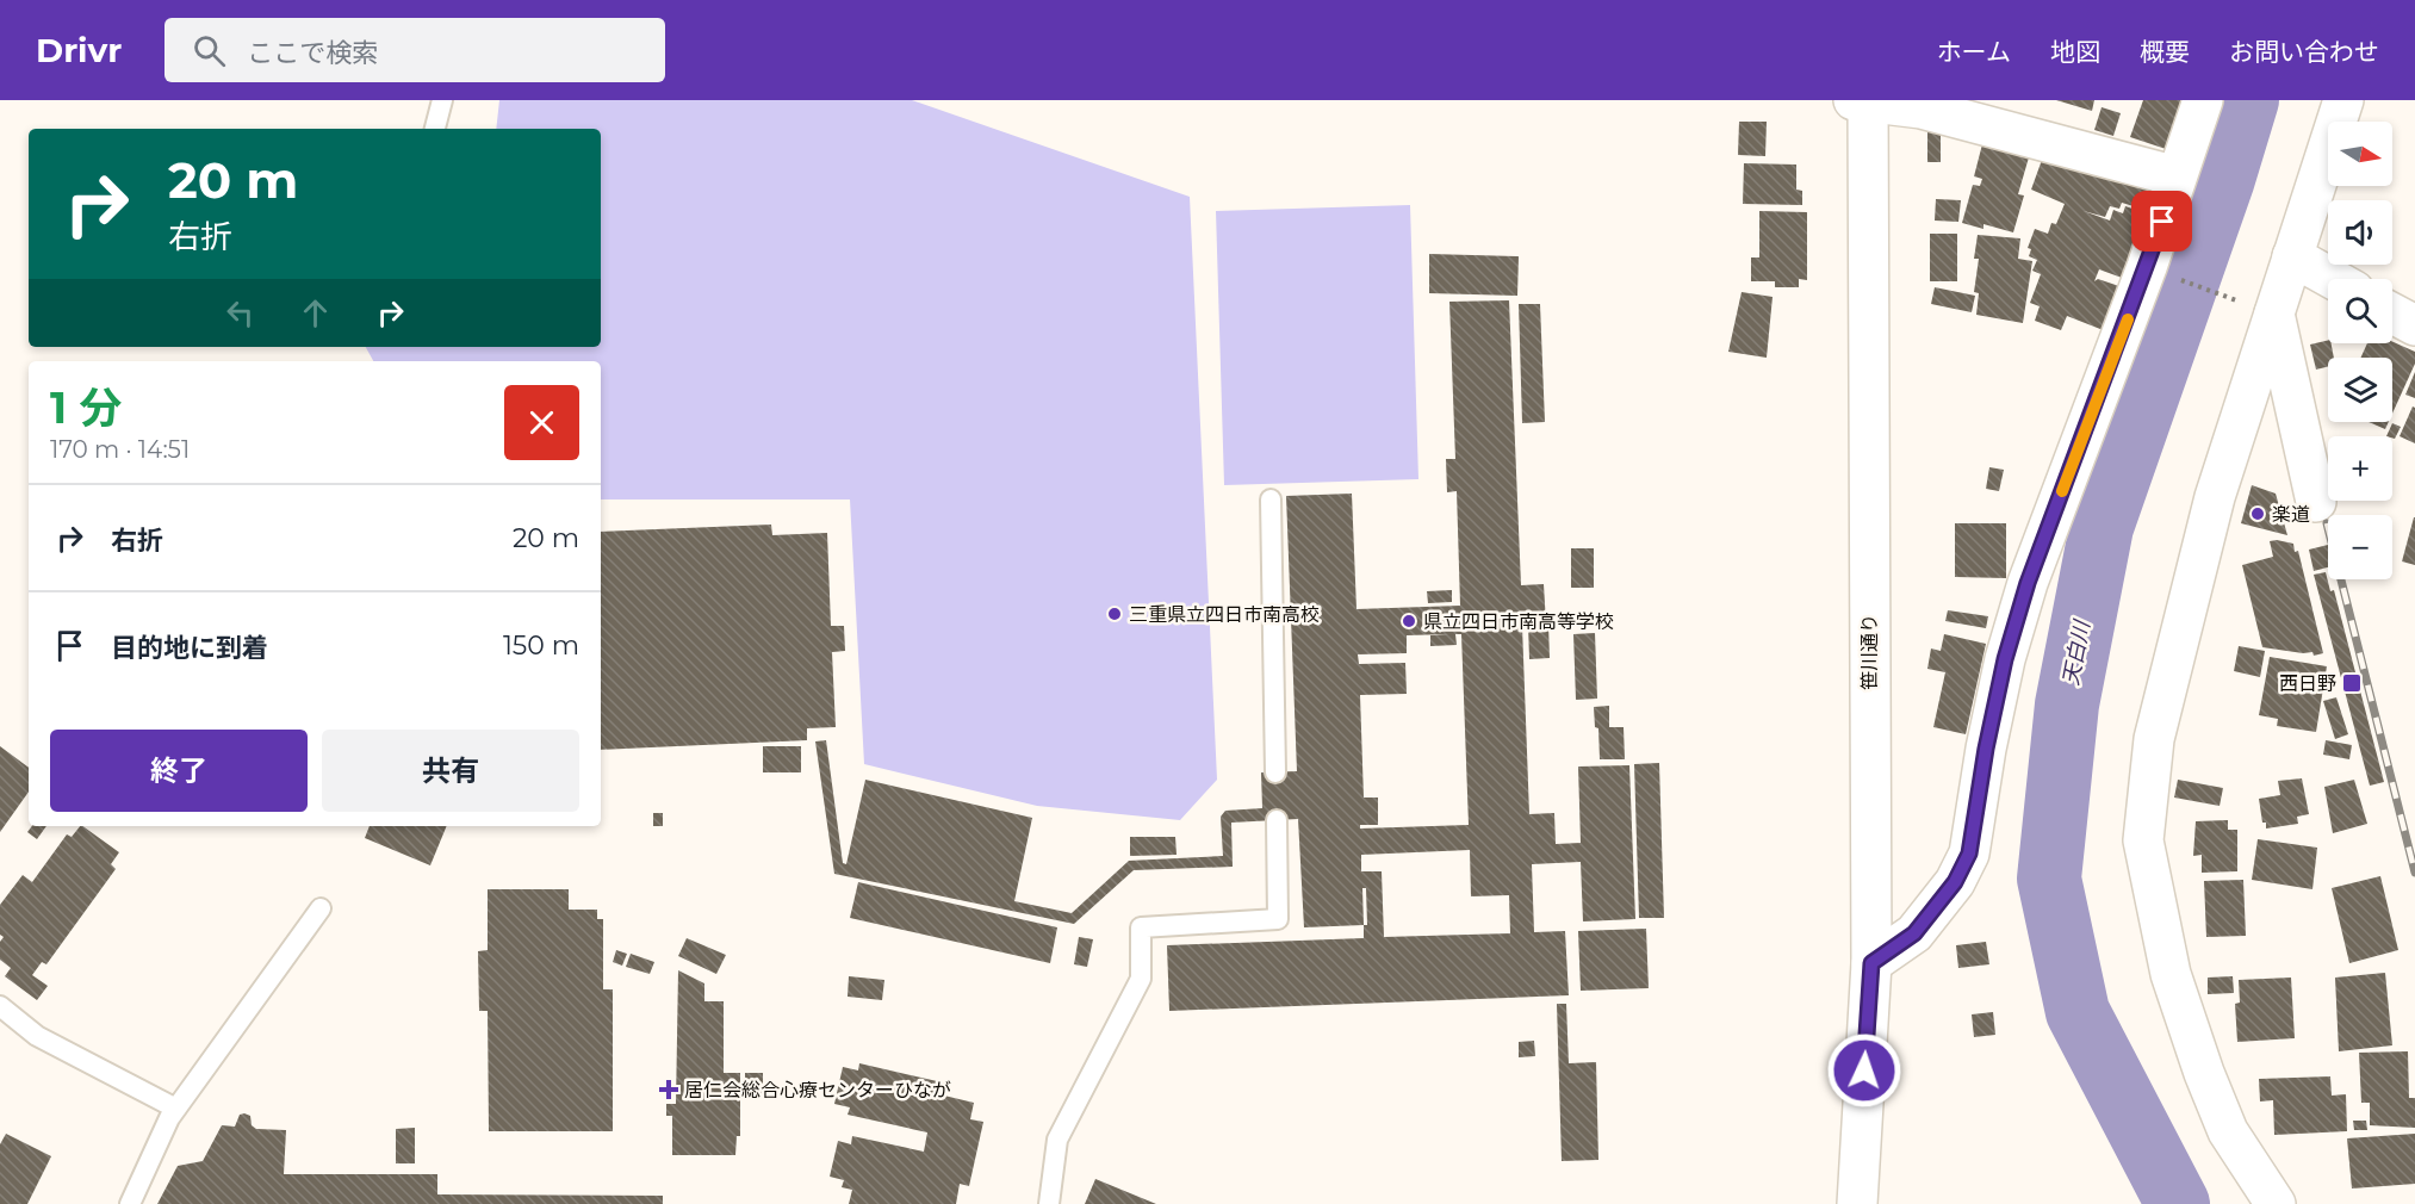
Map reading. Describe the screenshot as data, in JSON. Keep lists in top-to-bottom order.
{
  "streets": {
    "street": ["笹川通り"]
  },
  "water": ["天白川"],
  "places": {
    "other": ["楽道", "三重県立四日市南高校", "県立四日市南高等学校"],
    "transit": ["西日野"],
    "health": ["居仁会総合心療センターひなが"]
  },
  "north": "right",
  "page": {
    "header": "Drivr",
    "search": "ここで検索",
    "nav": [
      "ホーム",
      "地図",
      "概要",
      "お問い合わせ"
    ],
    "map_buttons": ["+", "−"],
    "turn": ["20 m", "右折"],
    "heading": ["1 分", "170 m · 14:51"],
    "list": [
      {
        "name": "右折",
        "value": "20 m"
      },
      {
        "name": "目的地に到着",
        "value": "150 m"
      }
    ],
    "buttons": ["終了", "共有"]
  }
}
